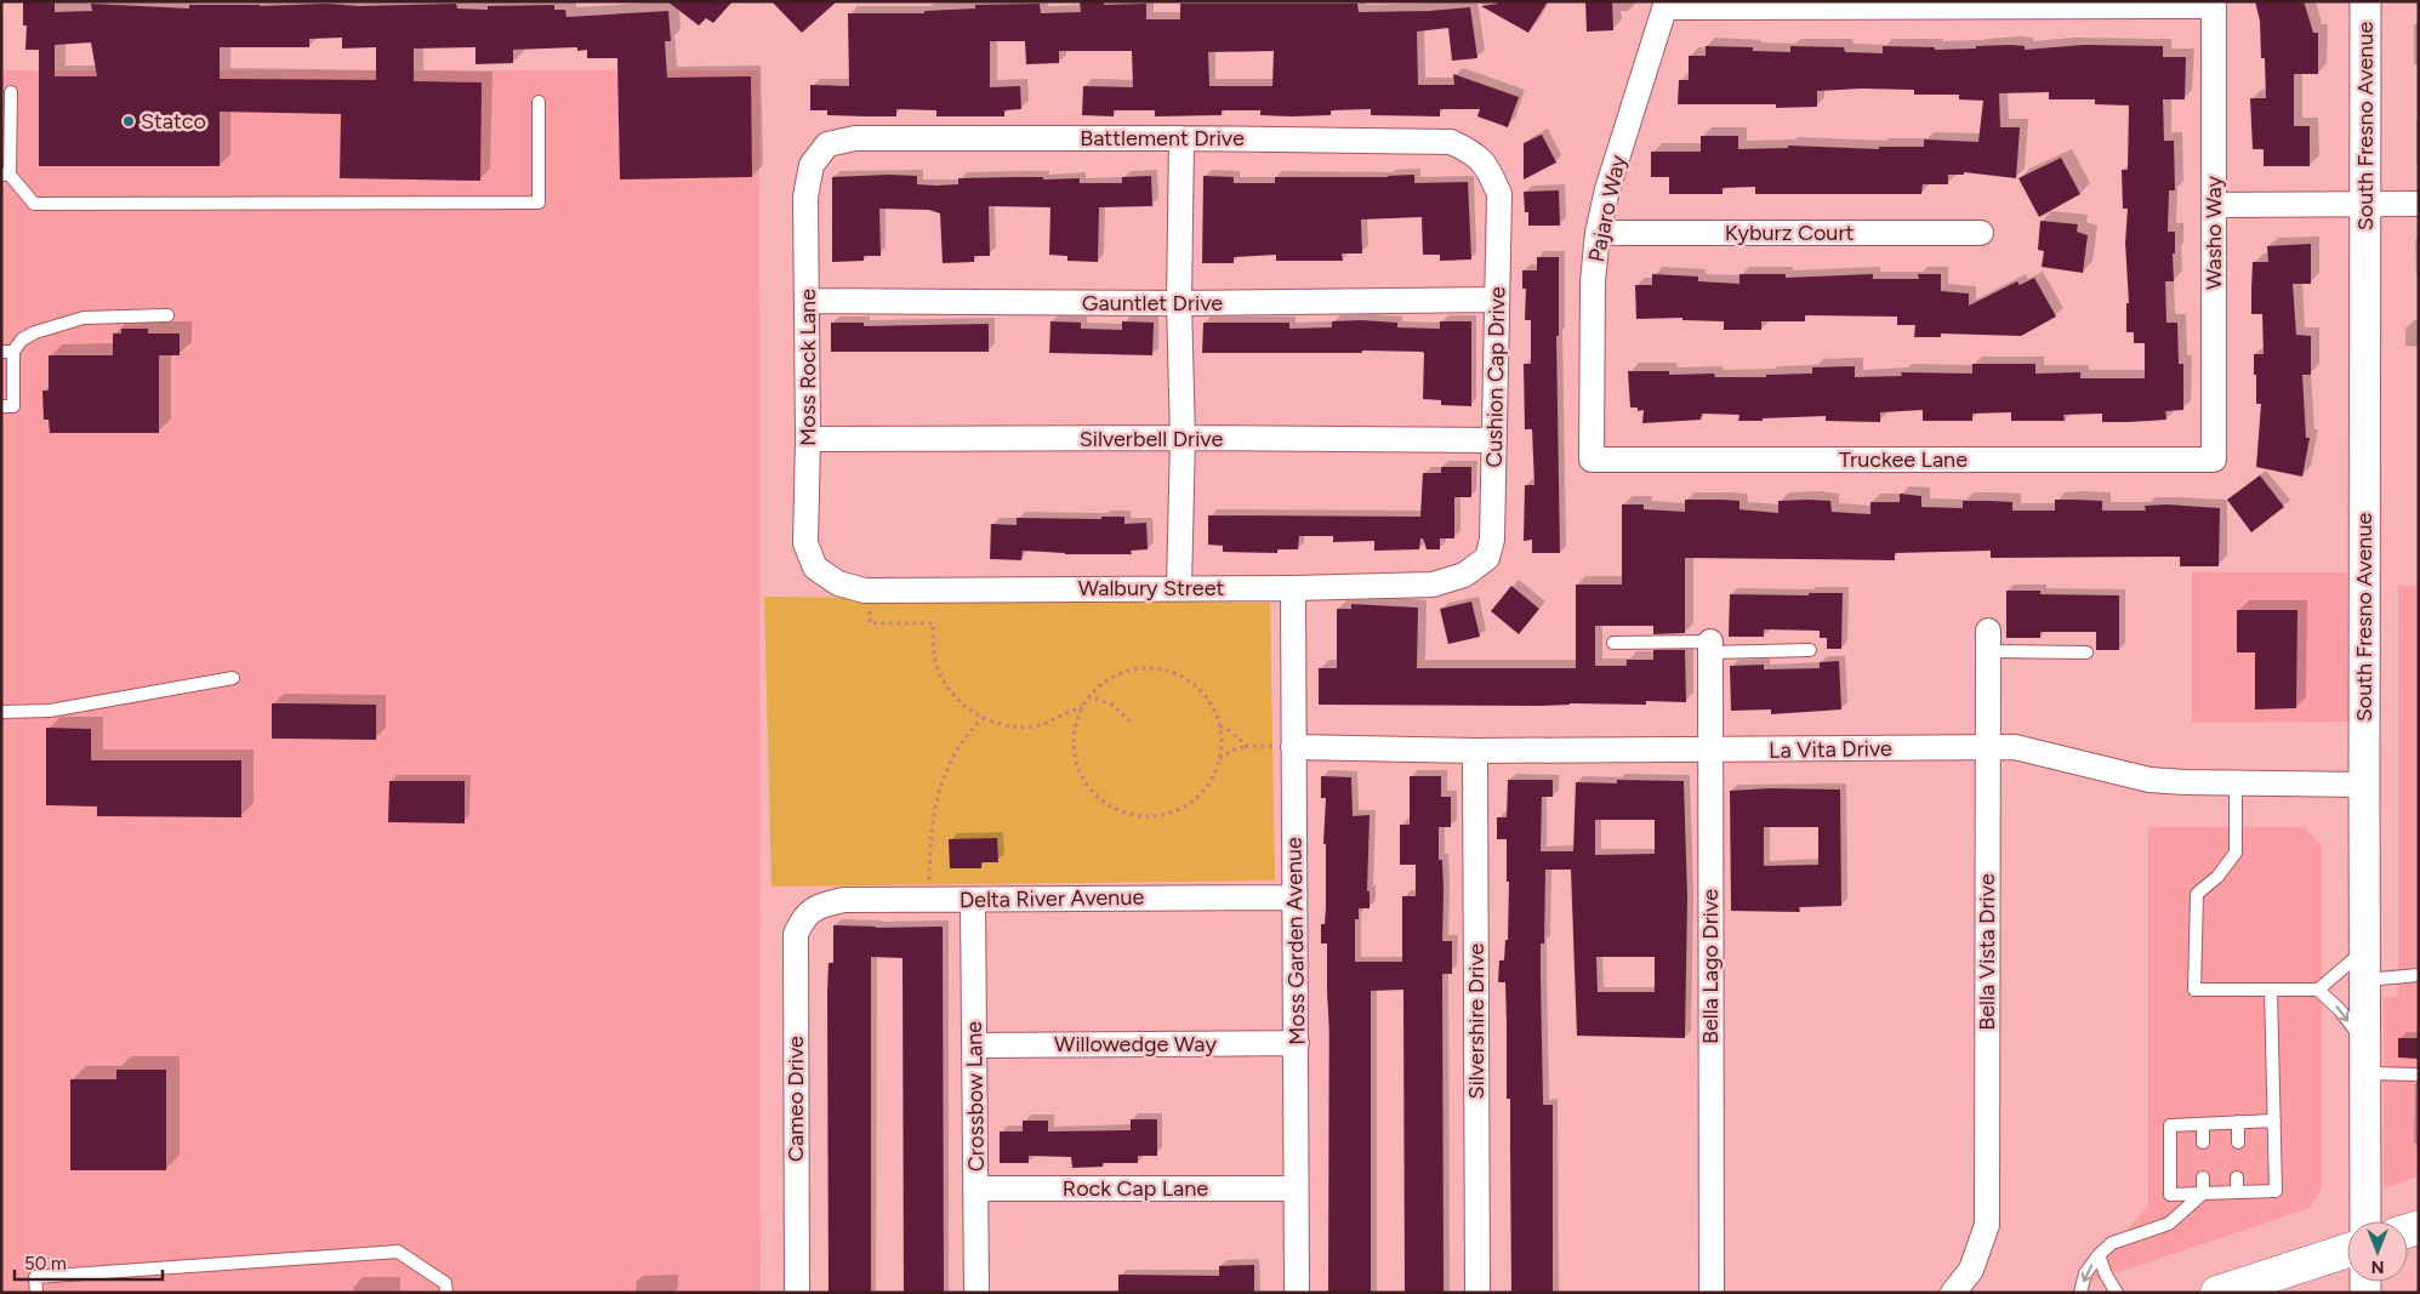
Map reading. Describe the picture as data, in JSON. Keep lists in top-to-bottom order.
{
  "streets": {
    "street": [
      "South Fresno Avenue",
      "Battlement Drive",
      "Pajaro Way",
      "Kyburz Court",
      "Washo Way",
      "Gauntlet Drive",
      "Moss Rock Lane",
      "Cushion Cap Drive",
      "Silverbell Drive",
      "Truckee Lane",
      "Walbury Street",
      "La Vita Drive",
      "Delta River Avenue",
      "Moss Garden Avenue",
      "Bella Vista Drive",
      "Bella Lago Drive",
      "Silvershire Drive",
      "Willowedge Way",
      "Crossbow Lane",
      "Cameo Drive",
      "Rock Cap Lane"
    ]
  },
  "crossings": [
    ["South Fresno Avenue", "La Vita Drive"],
    ["Battlement Drive", "Moss Rock Lane"],
    ["Battlement Drive", "Cushion Cap Drive"],
    ["Pajaro Way", "Kyburz Court"],
    ["Pajaro Way", "Washo Way"],
    ["Pajaro Way", "Truckee Lane"],
    ["Washo Way", "Truckee Lane"],
    ["Gauntlet Drive", "Moss Rock Lane"],
    ["Gauntlet Drive", "Cushion Cap Drive"],
    ["Moss Rock Lane", "Silverbell Drive"],
    ["Moss Rock Lane", "Walbury Street"],
    ["Cushion Cap Drive", "Silverbell Drive"],
    ["Cushion Cap Drive", "Walbury Street"],
    ["Walbury Street", "Moss Garden Avenue"],
    ["La Vita Drive", "Moss Garden Avenue"],
    ["La Vita Drive", "Bella Vista Drive"],
    ["La Vita Drive", "Bella Lago Drive"],
    ["La Vita Drive", "Silvershire Drive"],
    ["Delta River Avenue", "Moss Garden Avenue"],
    ["Delta River Avenue", "Crossbow Lane"],
    ["Delta River Avenue", "Cameo Drive"],
    ["Moss Garden Avenue", "Willowedge Way"],
    ["Moss Garden Avenue", "Rock Cap Lane"],
    ["Willowedge Way", "Crossbow Lane"],
    ["Crossbow Lane", "Rock Cap Lane"]
  ],
  "places": ["Statco"],
  "scale_bar": "50 m",
  "north": "bottom"
}
